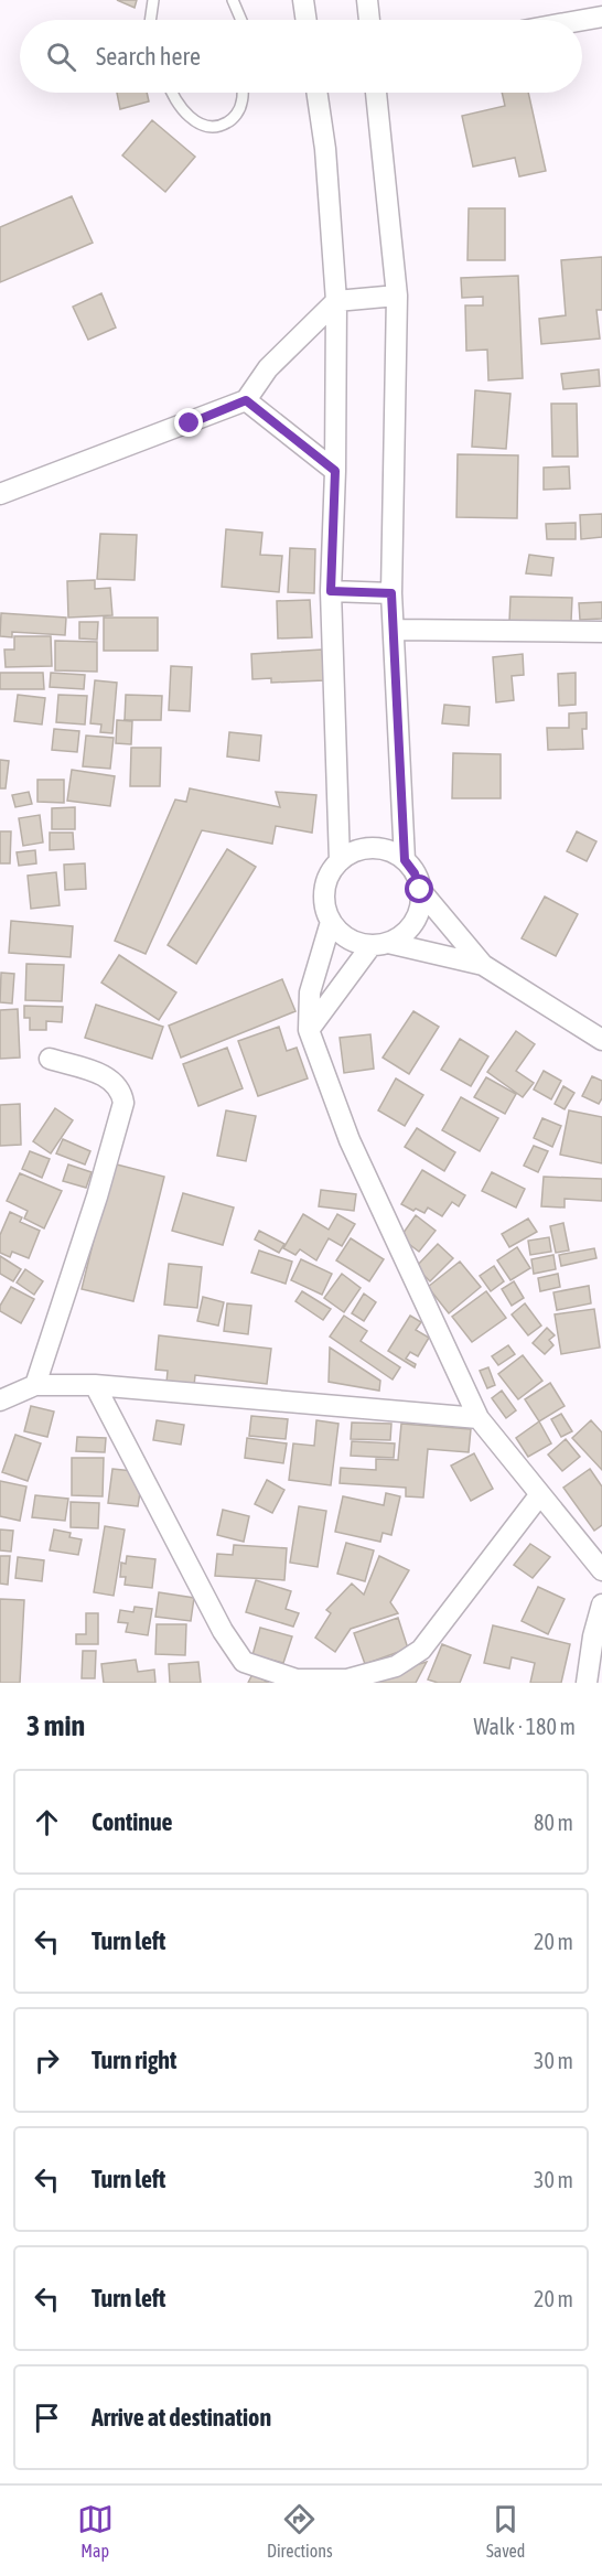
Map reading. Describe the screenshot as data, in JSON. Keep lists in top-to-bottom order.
{
  "page": {
    "search": "Search here",
    "heading": ["3 min", "Walk · 180 m"],
    "list": [
      ["Continue", "80 m"],
      ["Turn left", "20 m"],
      ["Turn right", "30 m"],
      ["Turn left", "30 m"],
      ["Turn left", "20 m"],
      "Arrive at destination"
    ],
    "nav": ["Map", "Directions", "Saved"]
  }
}
